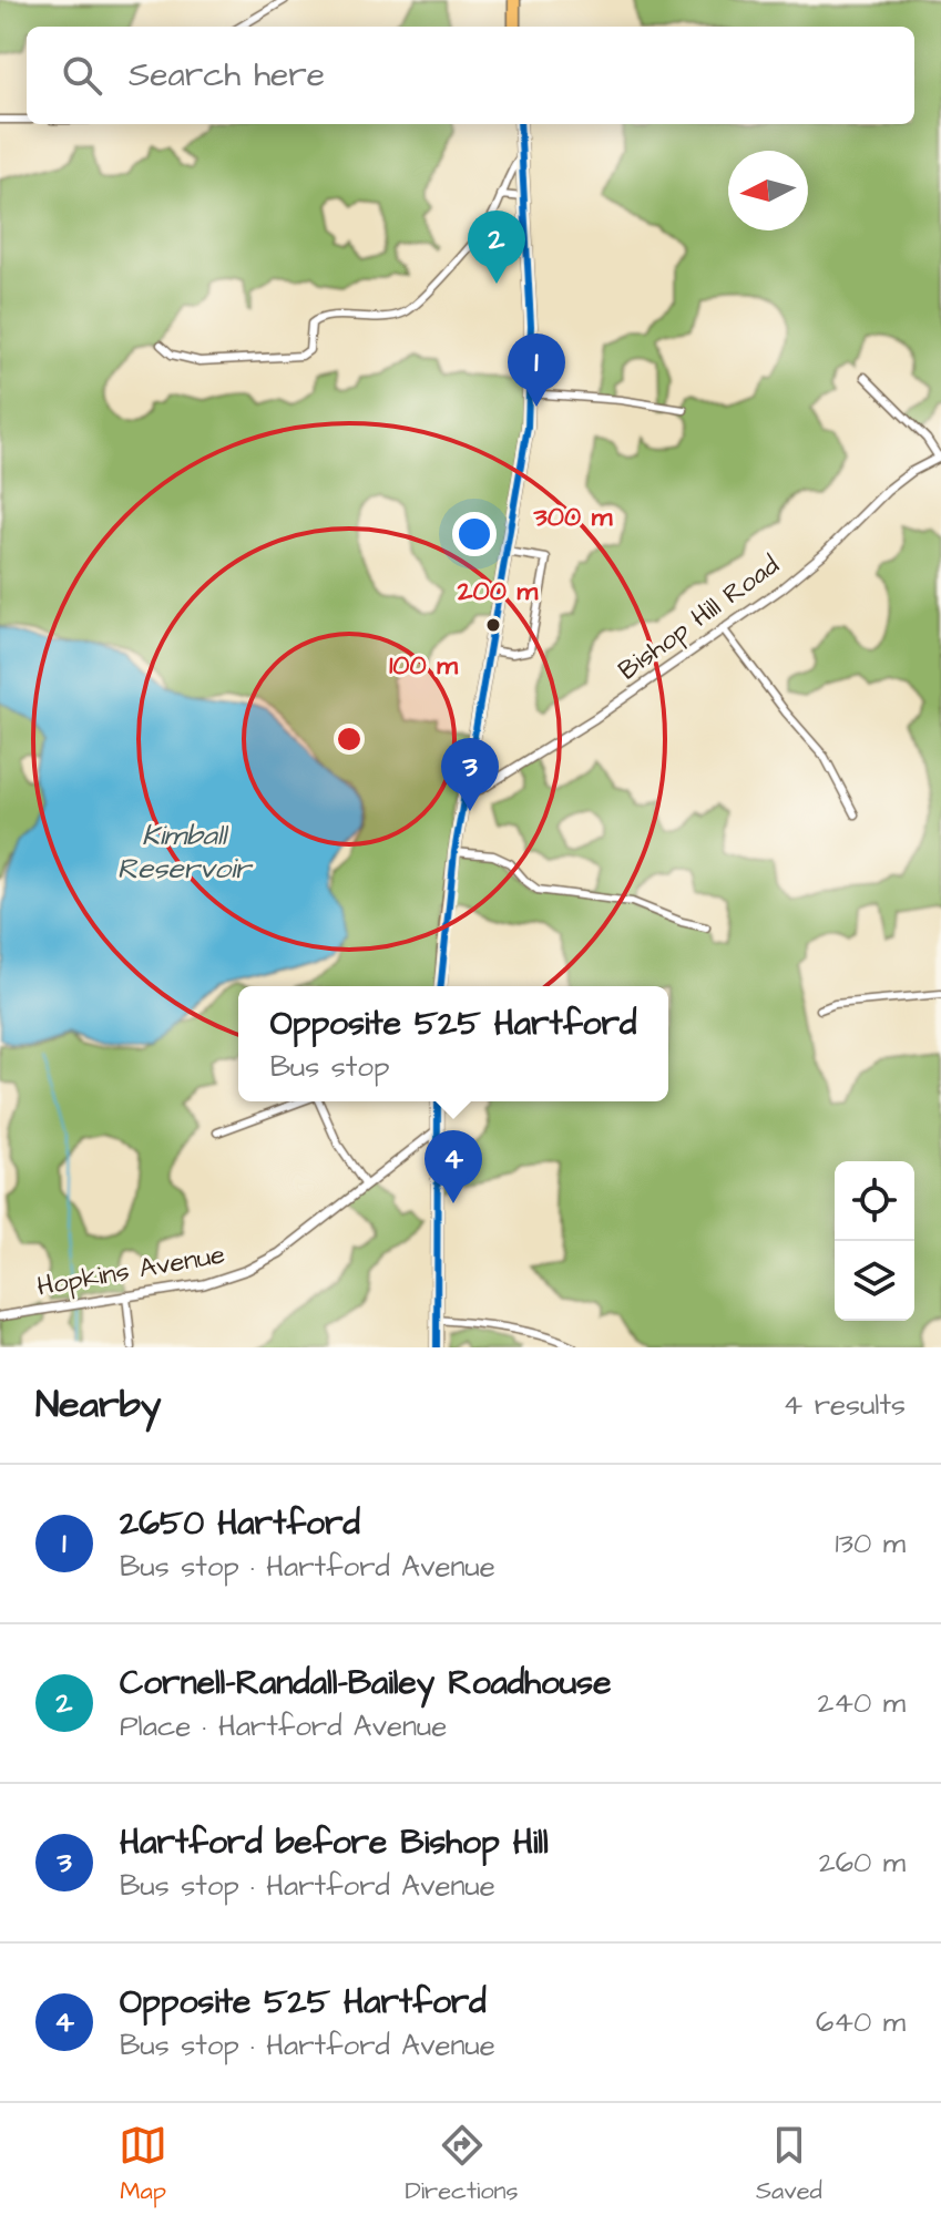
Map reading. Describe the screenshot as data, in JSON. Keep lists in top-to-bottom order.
{
  "streets": {
    "street": ["Bishop Hill Road", "Hopkins Avenue"]
  },
  "water": ["Kimball Reservoir"],
  "north": "left",
  "page": {
    "search": "Search here",
    "pins": [
      "2",
      "1",
      "3",
      "4"
    ],
    "popup": ["Opposite 525 Hartford", "Bus stop"],
    "heading": ["Nearby", "4 results"],
    "list": [
      {
        "mark": "1",
        "name": "2650 Hartford",
        "note": "Bus stop · Hartford Avenue",
        "value": "130 m"
      },
      {
        "mark": "2",
        "name": "Cornell-Randall-Bailey Roadhouse",
        "note": "Place · Hartford Avenue",
        "value": "240 m"
      },
      {
        "mark": "3",
        "name": "Hartford before Bishop Hill",
        "note": "Bus stop · Hartford Avenue",
        "value": "260 m"
      },
      {
        "mark": "4",
        "name": "Opposite 525 Hartford",
        "note": "Bus stop · Hartford Avenue",
        "value": "640 m"
      }
    ],
    "nav": ["Map", "Directions", "Saved"]
  },
  "rings": ["300 m", "200 m", "100 m"]
}
